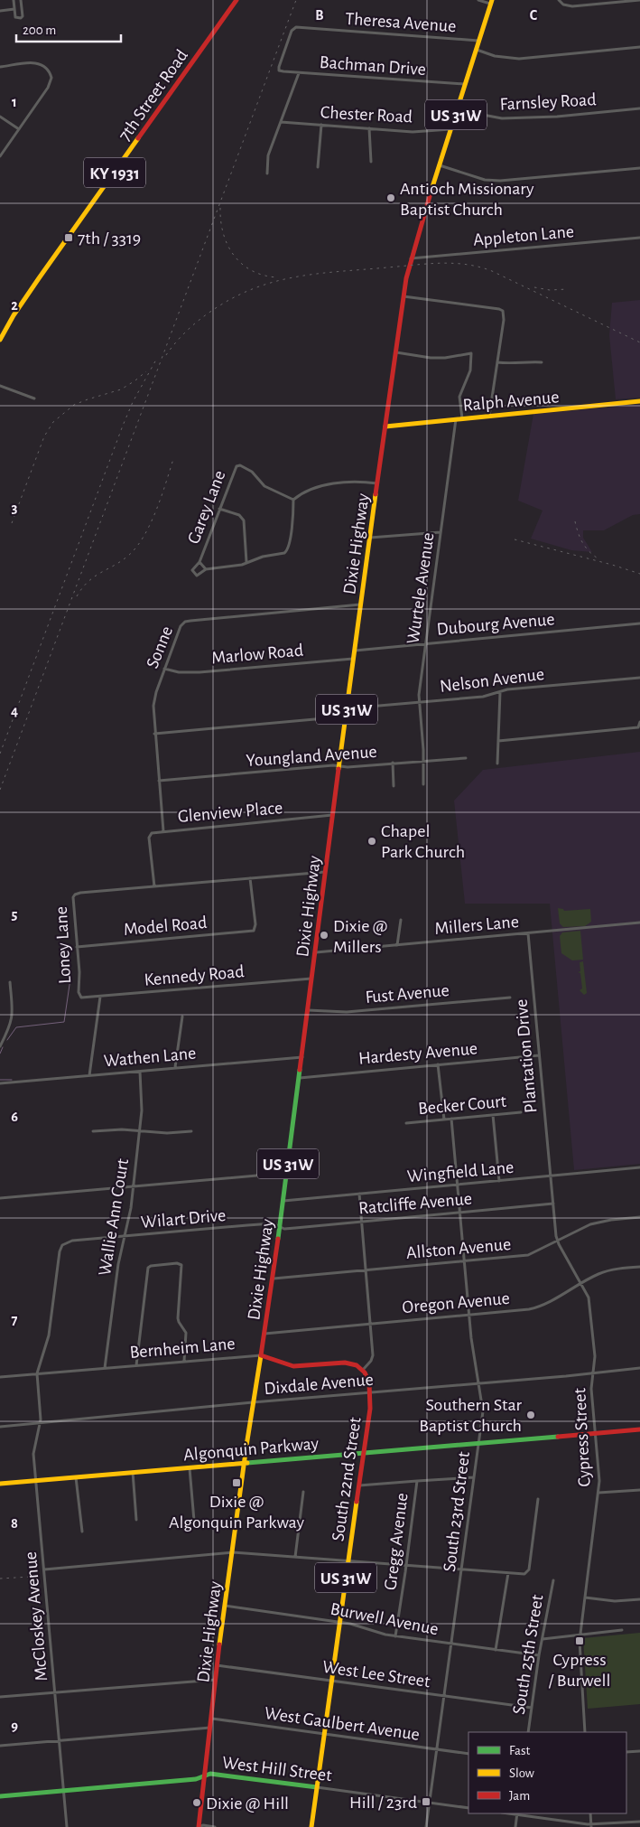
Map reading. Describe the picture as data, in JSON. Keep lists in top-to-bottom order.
{
  "streets": {
    "main road": [
      "7th Street Road",
      "US 31W",
      "KY 1931",
      "Ralph Avenue",
      "Dixie Highway",
      "Bernheim Lane",
      "Algonquin Parkway",
      "South 22nd Street",
      "West Hill Street"
    ],
    "street": [
      "Theresa Avenue",
      "Bachman Drive",
      "Farnsley Road",
      "Chester Road",
      "Appleton Lane",
      "Garey Lane",
      "Wurtele Avenue",
      "Dubourg Avenue",
      "Sonne",
      "Marlow Road",
      "Nelson Avenue",
      "Youngland Avenue",
      "Glenview Place",
      "Millers Lane",
      "Model Road",
      "Loney Lane",
      "Kennedy Road",
      "Fust Avenue",
      "Hardesty Avenue",
      "Wathen Lane",
      "Plantation Drive",
      "Becker Court",
      "Wingfield Lane",
      "Ratcliffe Avenue",
      "Wallie Ann Court",
      "Wilart Drive",
      "Allston Avenue",
      "Oregon Avenue",
      "Dixdale Avenue",
      "Cypress Street",
      "South 23rd Street",
      "Gregg Avenue",
      "McCloskey Avenue",
      "Burwell Avenue",
      "South 25th Street",
      "West Lee Street",
      "West Gaulbert Avenue"
    ]
  },
  "crossings": [
    ["Theresa Avenue", "Bachman Drive"],
    ["Theresa Avenue", "Dixie Highway"],
    ["Bachman Drive", "Dixie Highway"],
    ["Farnsley Road", "Dixie Highway"],
    ["Chester Road", "Dixie Highway"],
    ["Appleton Lane", "Dixie Highway"],
    ["Ralph Avenue", "Dixie Highway"],
    ["Ralph Avenue", "Wurtele Avenue"],
    ["Dixie Highway", "Dubourg Avenue"],
    ["Dixie Highway", "Sonne"],
    ["Dixie Highway", "Marlow Road"],
    ["Dixie Highway", "Nelson Avenue"],
    ["Dixie Highway", "Youngland Avenue"],
    ["Dixie Highway", "Glenview Place"],
    ["Dixie Highway", "Millers Lane"],
    ["Dixie Highway", "Loney Lane"],
    ["Dixie Highway", "Kennedy Road"],
    ["Dixie Highway", "Fust Avenue"],
    ["Dixie Highway", "Hardesty Avenue"],
    ["Dixie Highway", "Wathen Lane"],
    ["Dixie Highway", "Wingfield Lane"],
    ["Dixie Highway", "Ratcliffe Avenue"],
    ["Dixie Highway", "Wilart Drive"],
    ["Dixie Highway", "Allston Avenue"],
    ["Dixie Highway", "Oregon Avenue"],
    ["Dixie Highway", "Bernheim Lane"],
    ["Dixie Highway", "Dixdale Avenue"],
    ["Dixie Highway", "Algonquin Parkway"],
    ["Dixie Highway", "Burwell Avenue"],
    ["Dixie Highway", "West Lee Street"],
    ["Dixie Highway", "West Gaulbert Avenue"],
    ["Dixie Highway", "West Hill Street"],
    ["Wurtele Avenue", "Dubourg Avenue"],
    ["Wurtele Avenue", "Nelson Avenue"],
    ["Wurtele Avenue", "Youngland Avenue"],
    ["Sonne", "Marlow Road"],
    ["Sonne", "Youngland Avenue"],
    ["Sonne", "Glenview Place"],
    ["Glenview Place", "Loney Lane"],
    ["Millers Lane", "Plantation Drive"],
    ["Model Road", "Loney Lane"],
    ["Loney Lane", "Kennedy Road"],
    ["Hardesty Avenue", "Plantation Drive"],
    ["Wathen Lane", "Wallie Ann Court"],
    ["Plantation Drive", "Wingfield Lane"],
    ["Plantation Drive", "Cypress Street"],
    ["Becker Court", "South 23rd Street"],
    ["Wingfield Lane", "Cypress Street"],
    ["Wingfield Lane", "South 23rd Street"],
    ["Ratcliffe Avenue", "Wilart Drive"],
    ["Ratcliffe Avenue", "Cypress Street"],
    ["Ratcliffe Avenue", "South 23rd Street"],
    ["Wallie Ann Court", "Wilart Drive"],
    ["Wallie Ann Court", "Bernheim Lane"],
    ["Wilart Drive", "McCloskey Avenue"],
    ["Allston Avenue", "Cypress Street"],
    ["Allston Avenue", "South 23rd Street"],
    ["Oregon Avenue", "Cypress Street"],
    ["Oregon Avenue", "South 23rd Street"],
    ["Bernheim Lane", "South 22nd Street"],
    ["Bernheim Lane", "McCloskey Avenue"],
    ["Dixdale Avenue", "Cypress Street"],
    ["Dixdale Avenue", "South 22nd Street"],
    ["Dixdale Avenue", "South 23rd Street"],
    ["Dixdale Avenue", "McCloskey Avenue"],
    ["Cypress Street", "Algonquin Parkway"],
    ["Algonquin Parkway", "South 22nd Street"],
    ["Algonquin Parkway", "South 23rd Street"],
    ["Algonquin Parkway", "McCloskey Avenue"],
    ["South 22nd Street", "Gregg Avenue"],
    ["South 22nd Street", "Burwell Avenue"],
    ["South 22nd Street", "West Lee Street"],
    ["South 22nd Street", "West Gaulbert Avenue"],
    ["South 22nd Street", "West Hill Street"],
    ["South 23rd Street", "Burwell Avenue"],
    ["South 23rd Street", "West Lee Street"],
    ["South 23rd Street", "West Gaulbert Avenue"],
    ["South 23rd Street", "West Hill Street"],
    ["Gregg Avenue", "Burwell Avenue"],
    ["McCloskey Avenue", "West Hill Street"],
    ["Burwell Avenue", "South 25th Street"],
    ["South 25th Street", "West Lee Street"]
  ],
  "places": {
    "other": [
      "Antioch Missionary Baptist Church",
      "Chapel Park Church",
      "Dixie @ Millers",
      "Southern Star Baptist Church",
      "Dixie @ Hill"
    ],
    "transit": [
      "7th / 3319",
      "Dixie @ Algonquin Parkway",
      "Cypress / Burwell",
      "Hill / 23rd"
    ]
  },
  "legend": ["Fast", "Slow", "Jam"],
  "scale_bar": "200 m",
  "grid": {
    "columns": ["B", "C"],
    "rows": [
      "1",
      "2",
      "3",
      "4",
      "5",
      "6",
      "7",
      "8",
      "9"
    ]
  }
}
